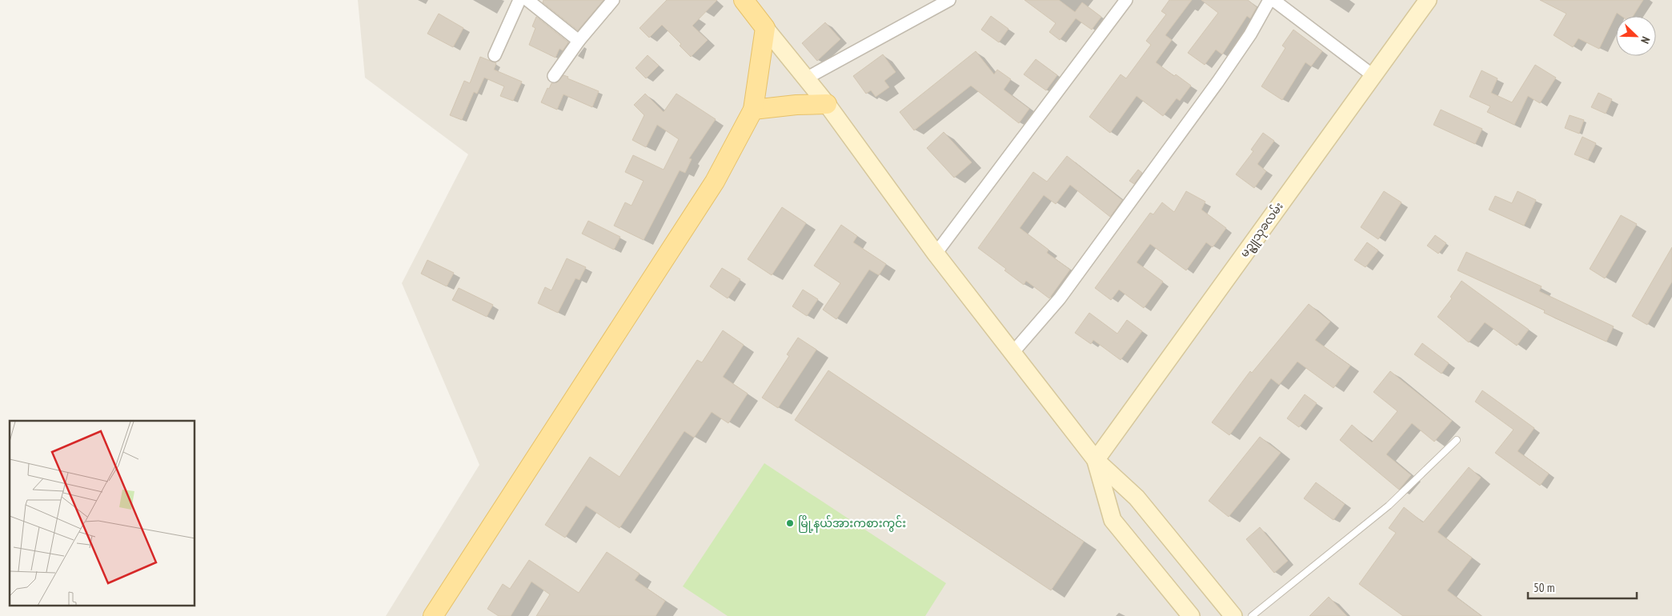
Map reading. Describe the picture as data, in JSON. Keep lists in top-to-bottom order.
{
  "streets": {
    "street": ["မဥ္ဇူသုခလမ်း"]
  },
  "places": ["မြို့နယ်အားကစားကွင်း"],
  "scale_bar": "50 m",
  "north": "bottom right"
}
